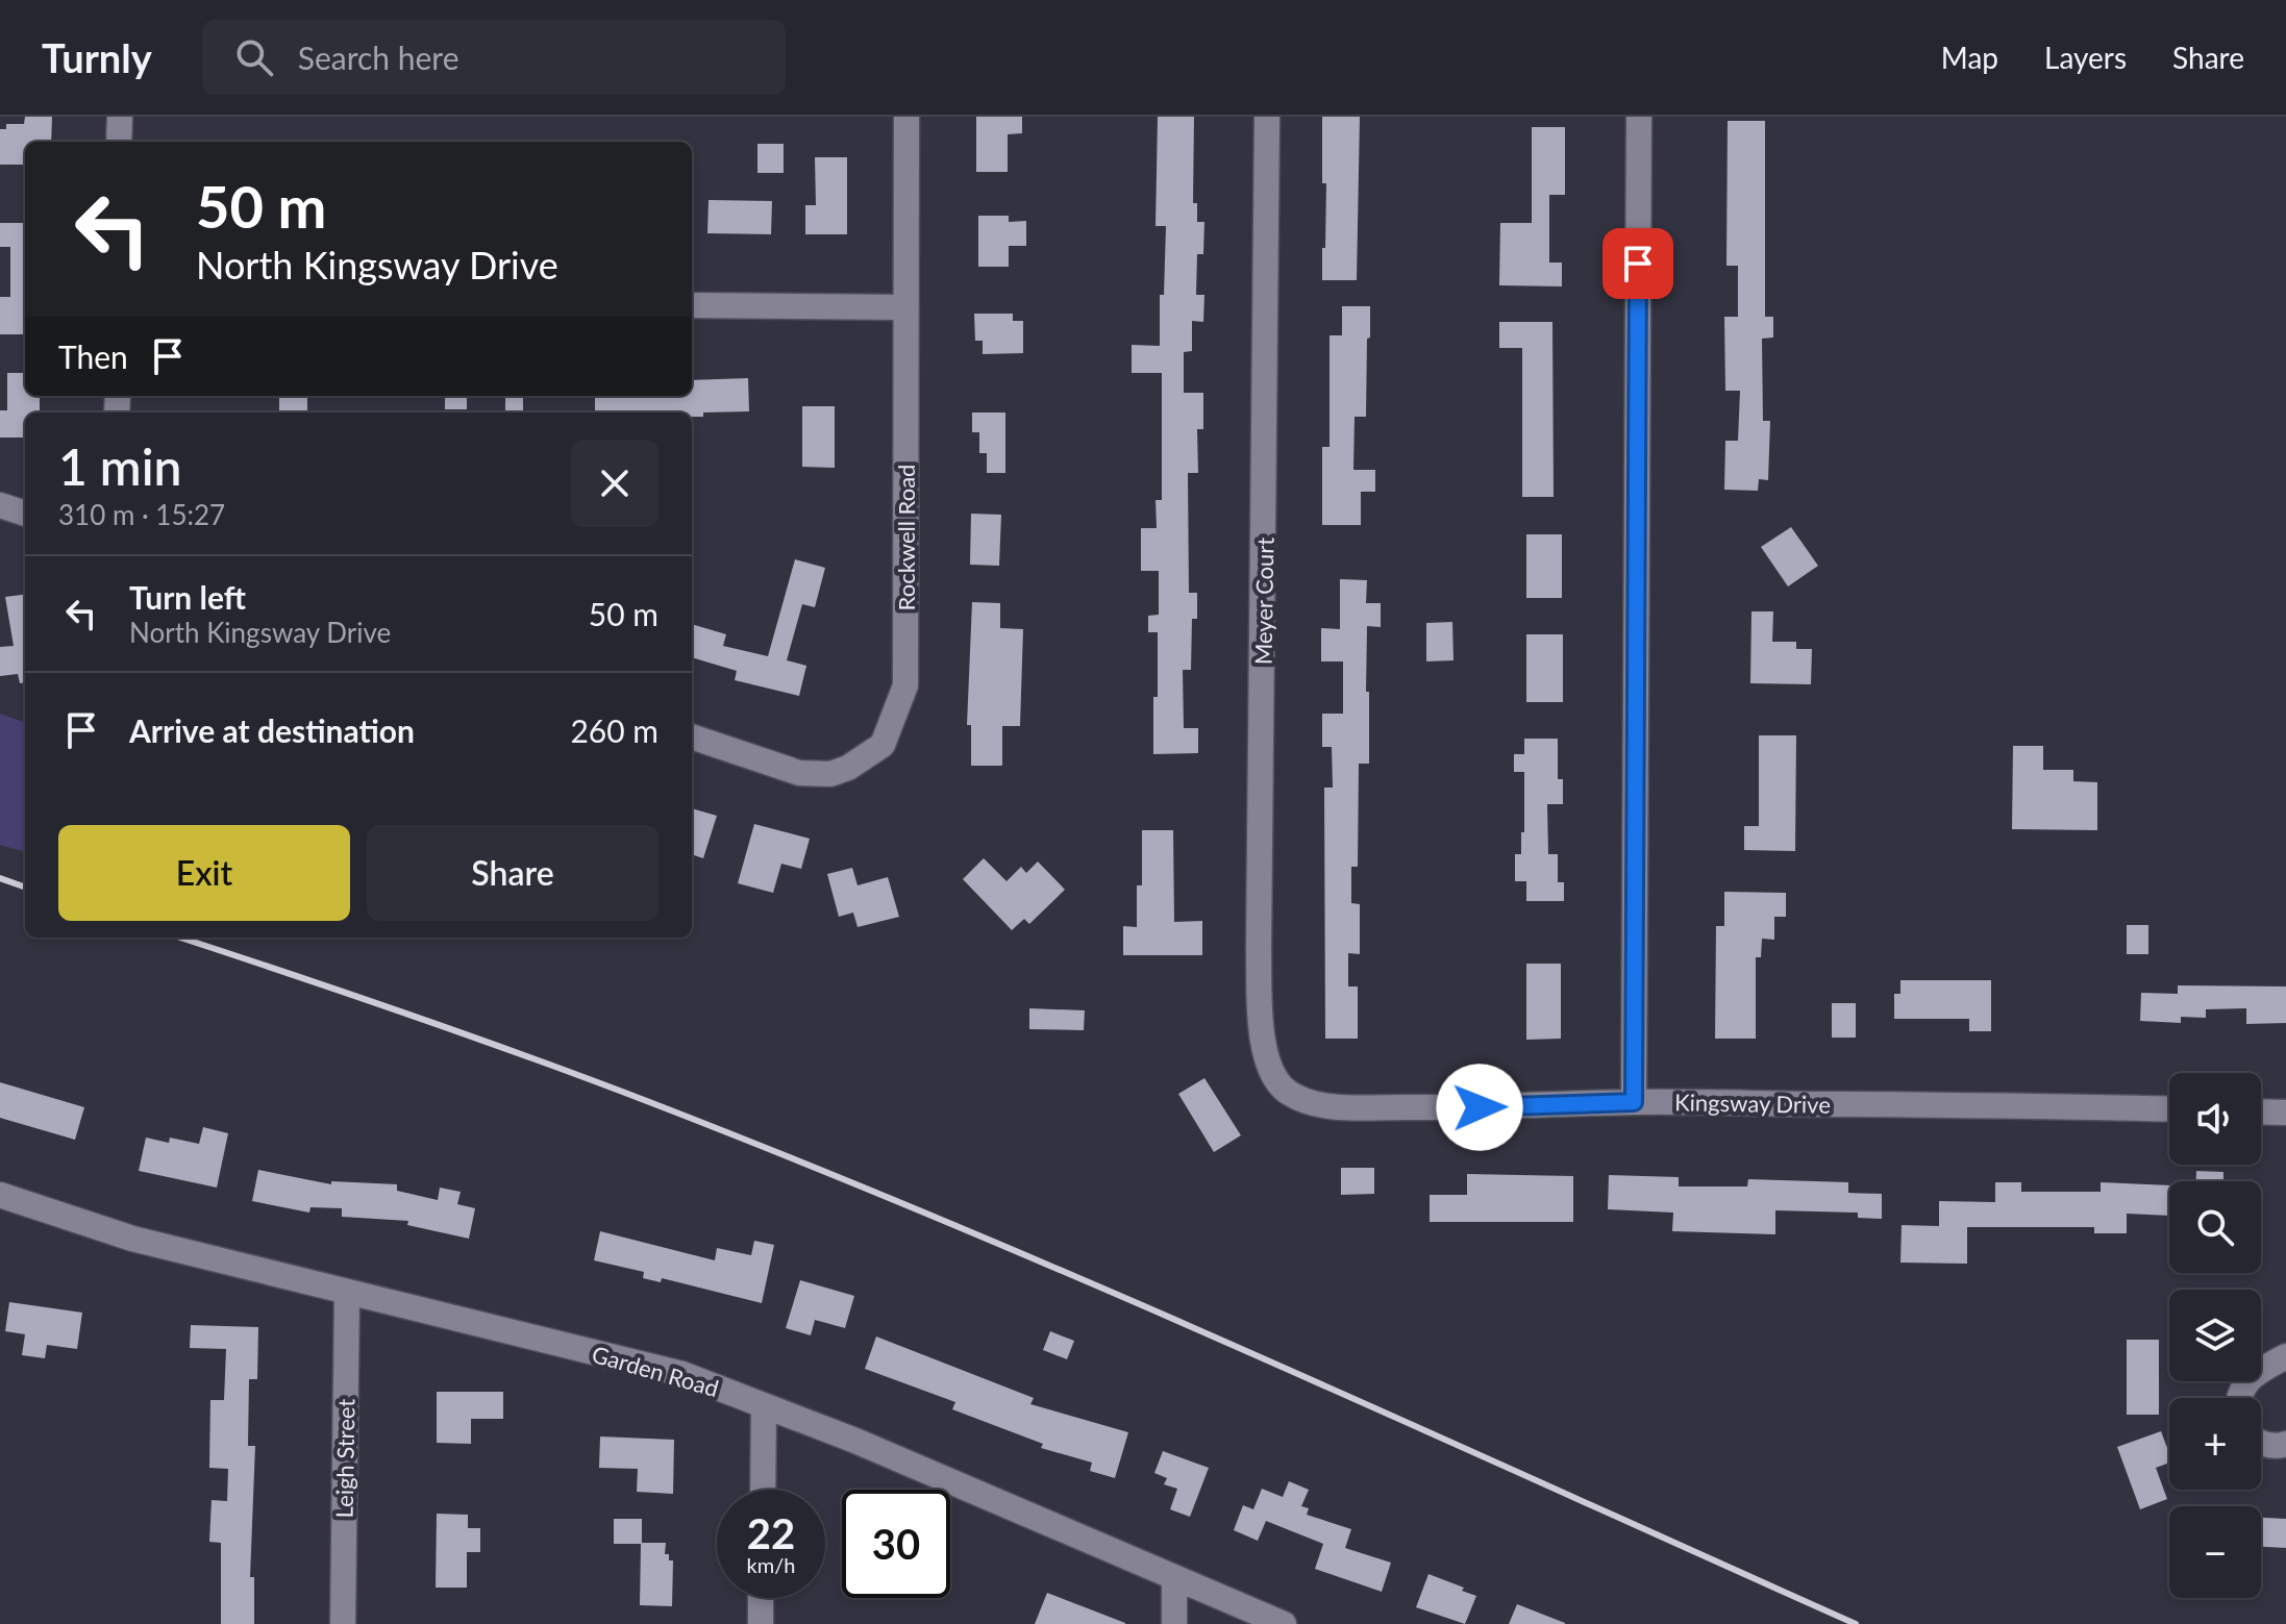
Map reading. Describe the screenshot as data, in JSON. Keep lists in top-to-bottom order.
{
  "streets": {
    "street": [
      "Rockwell Road",
      "Meyer Court",
      "Kingsway Drive",
      "Garden Road",
      "Leigh Street"
    ]
  },
  "crossings": [
    ["Meyer Court", "Kingsway Drive"],
    ["Garden Road", "Leigh Street"]
  ],
  "page": {
    "header": "Turnly",
    "search": "Search here",
    "nav": ["Map", "Layers", "Share"],
    "turn": ["50 m", "North Kingsway Drive"],
    "then": "Then",
    "heading": ["1 min", "310 m · 15:27"],
    "list": [
      {
        "name": "Turn left",
        "note": "North Kingsway Drive",
        "value": "50 m"
      },
      {
        "name": "Arrive at destination",
        "value": "260 m"
      }
    ],
    "buttons": ["Exit", "Share"],
    "map_buttons": ["+", "−"],
    "speed": "22 km/h",
    "limit": "30"
  }
}
